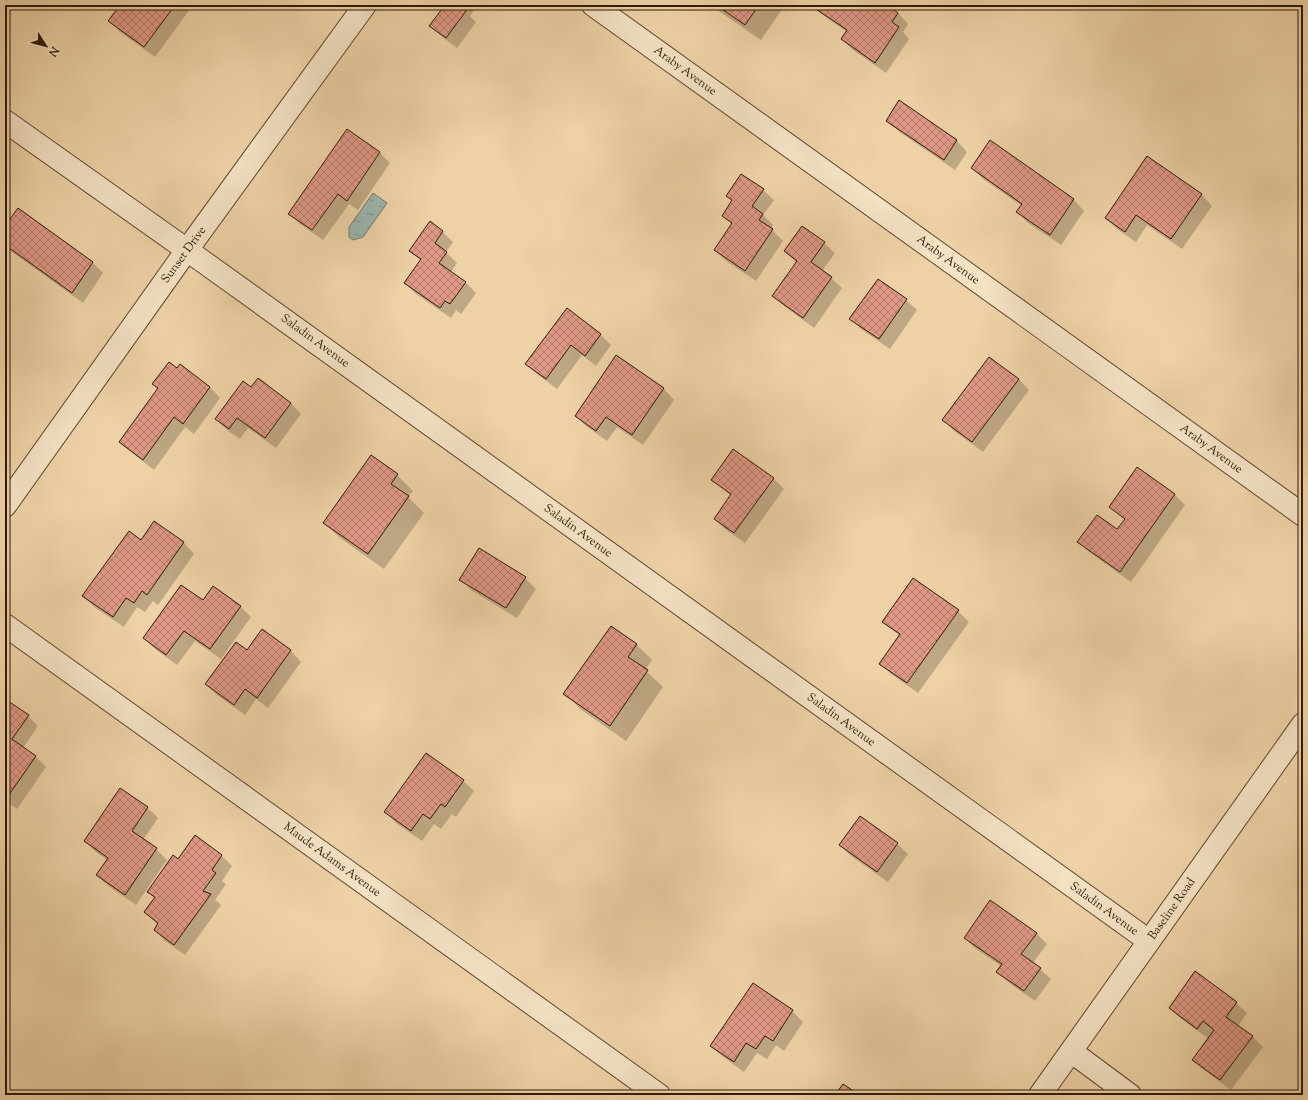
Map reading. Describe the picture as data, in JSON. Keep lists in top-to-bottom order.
{
  "streets": {
    "street": [
      "Araby Avenue",
      "Sunset Drive",
      "Saladin Avenue",
      "Maude Adams Avenue",
      "Baseline Road"
    ]
  },
  "crossings": [
    ["Sunset Drive", "Saladin Avenue"],
    ["Saladin Avenue", "Baseline Road"]
  ],
  "north": "bottom right"
}
